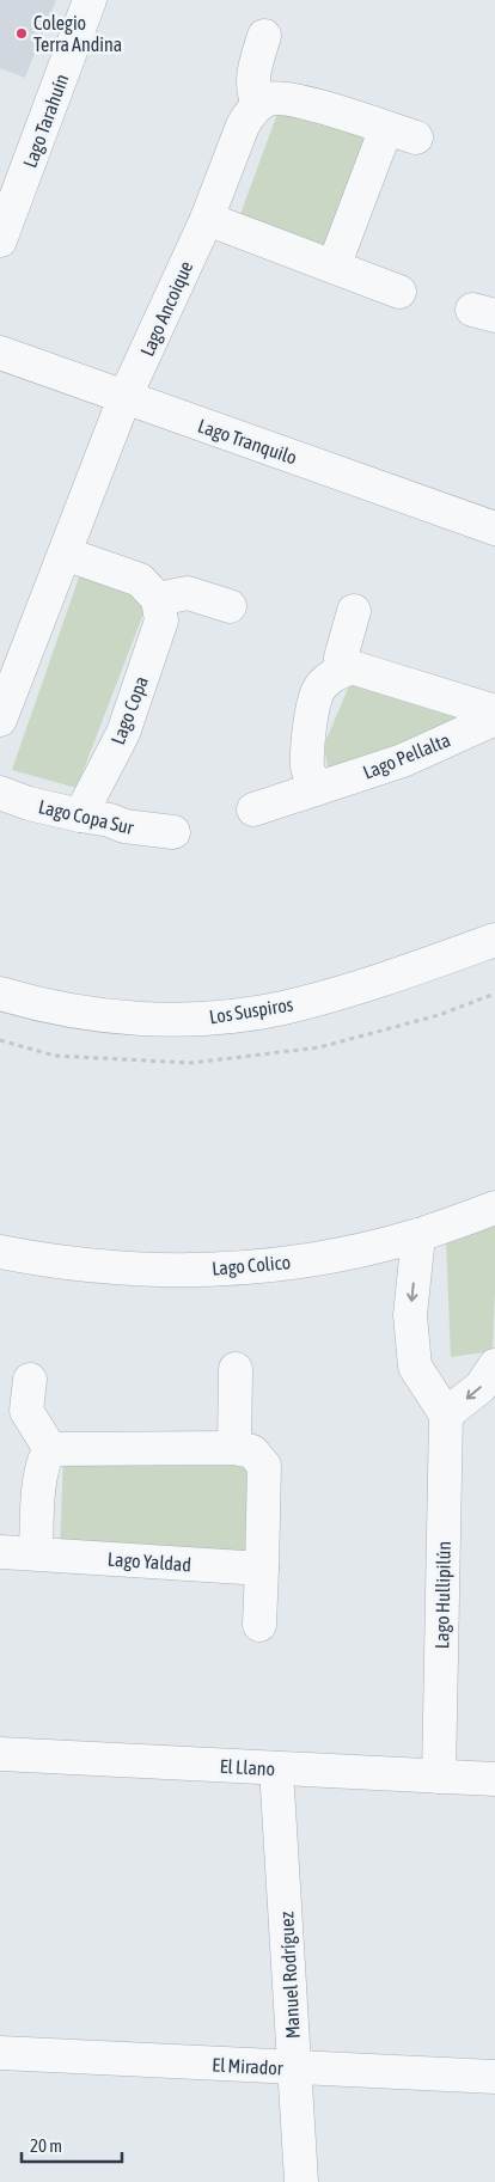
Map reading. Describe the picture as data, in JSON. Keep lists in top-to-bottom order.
{
  "streets": {
    "street": [
      "Lago Tarahuín",
      "Lago Ancoique",
      "Lago Tranquilo",
      "Lago Copa",
      "Lago Pellalta",
      "Lago Copa Sur",
      "Los Suspiros",
      "Lago Colico",
      "Lago Yaldad",
      "Lago Hullipilún",
      "El Llano",
      "Manuel Rodríguez",
      "El Mirador"
    ]
  },
  "crossings": [
    ["Lago Ancoique", "Lago Tranquilo"],
    ["Lago Copa", "Lago Copa Sur"],
    ["Lago Hullipilún", "El Llano"],
    ["El Llano", "Manuel Rodríguez"],
    ["Manuel Rodríguez", "El Mirador"]
  ],
  "places": ["Colegio Terra Andina"],
  "scale_bar": "20 m"
}
